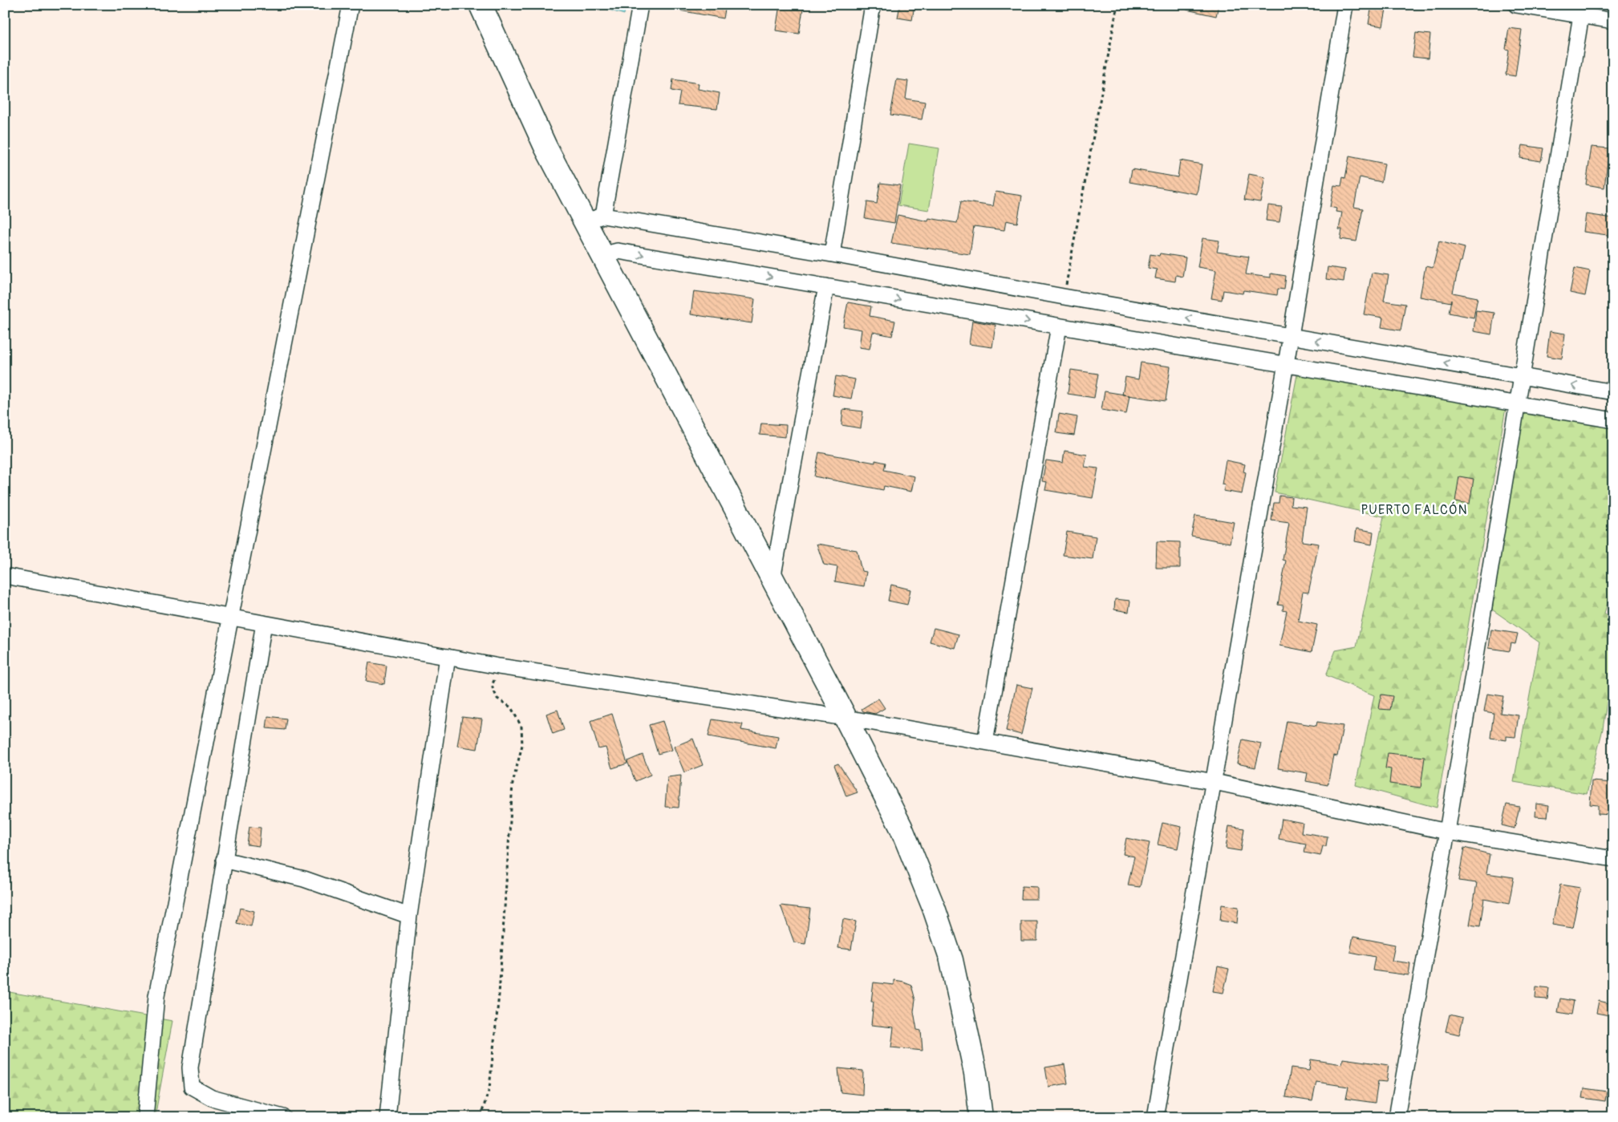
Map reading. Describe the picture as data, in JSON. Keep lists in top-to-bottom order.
{
  "districts": ["PUERTO FALCÓN"]
}
